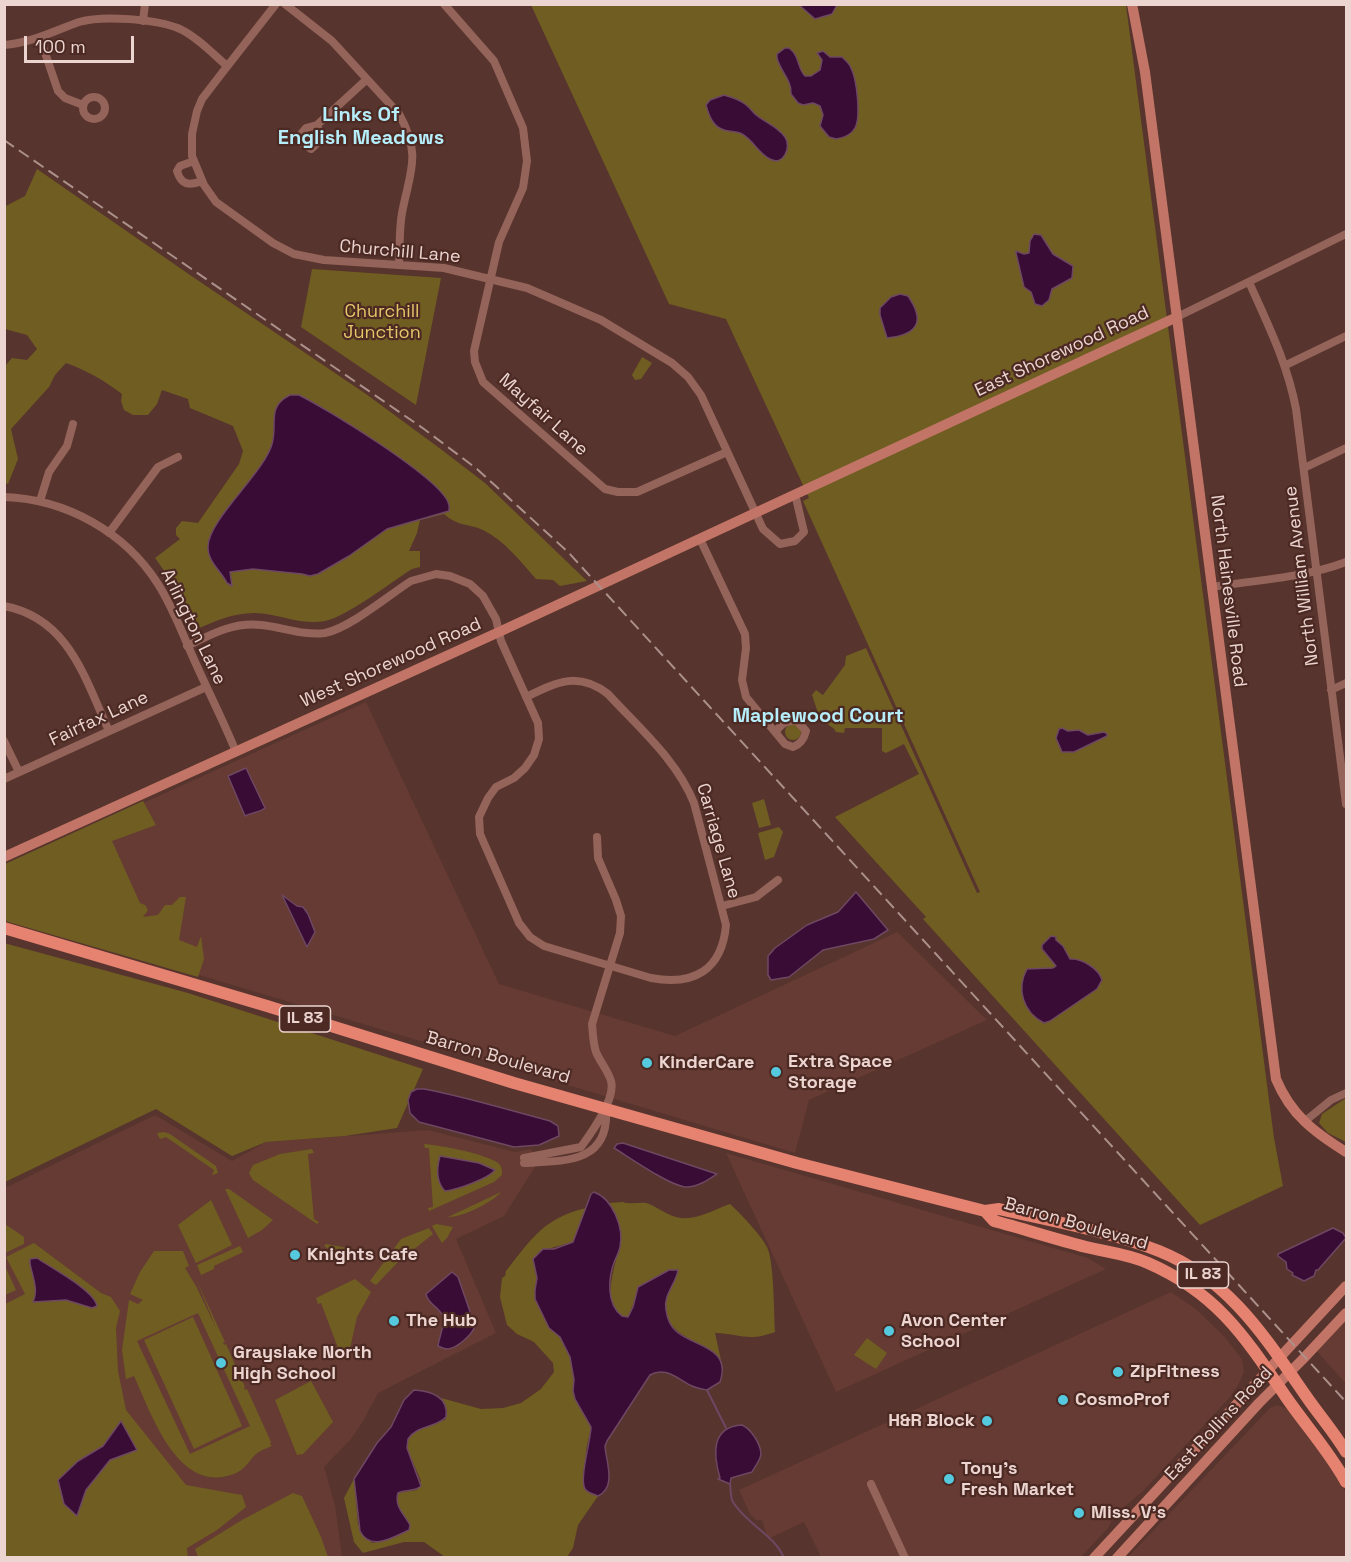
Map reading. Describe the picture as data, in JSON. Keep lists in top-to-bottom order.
{
  "streets": {
    "main road": [
      "East Shorewood Road",
      "North Hainesville Road",
      "West Shorewood Road",
      "IL 83",
      "Barron Boulevard",
      "East Rollins Road"
    ],
    "street": [
      "Churchill Lane",
      "Mayfair Lane",
      "North William Avenue",
      "Arlington Lane",
      "Fairfax Lane",
      "Carriage Lane"
    ]
  },
  "crossings": [
    ["Churchill Lane", "East Shorewood Road"],
    ["Churchill Lane", "Mayfair Lane"],
    ["Churchill Lane", "West Shorewood Road"],
    ["East Shorewood Road", "North William Avenue"],
    ["East Shorewood Road", "North Hainesville Road"],
    ["East Shorewood Road", "West Shorewood Road"],
    ["Arlington Lane", "West Shorewood Road"],
    ["Arlington Lane", "Fairfax Lane"],
    ["Arlington Lane", "Carriage Lane"],
    ["West Shorewood Road", "Carriage Lane"],
    ["Barron Boulevard", "East Rollins Road"]
  ],
  "districts": ["Links Of English Meadows", "Maplewood Court"],
  "parks": ["Churchill Junction"],
  "places": [
    "KinderCare",
    "Extra Space Storage",
    "Knights Cafe",
    "The Hub",
    "Avon Center School",
    "Grayslake North High School",
    "ZipFitness",
    "CosmoProf",
    "H&R Block",
    "Tony's Fresh Market",
    "Miss. V's"
  ],
  "scale_bar": "100 m"
}
